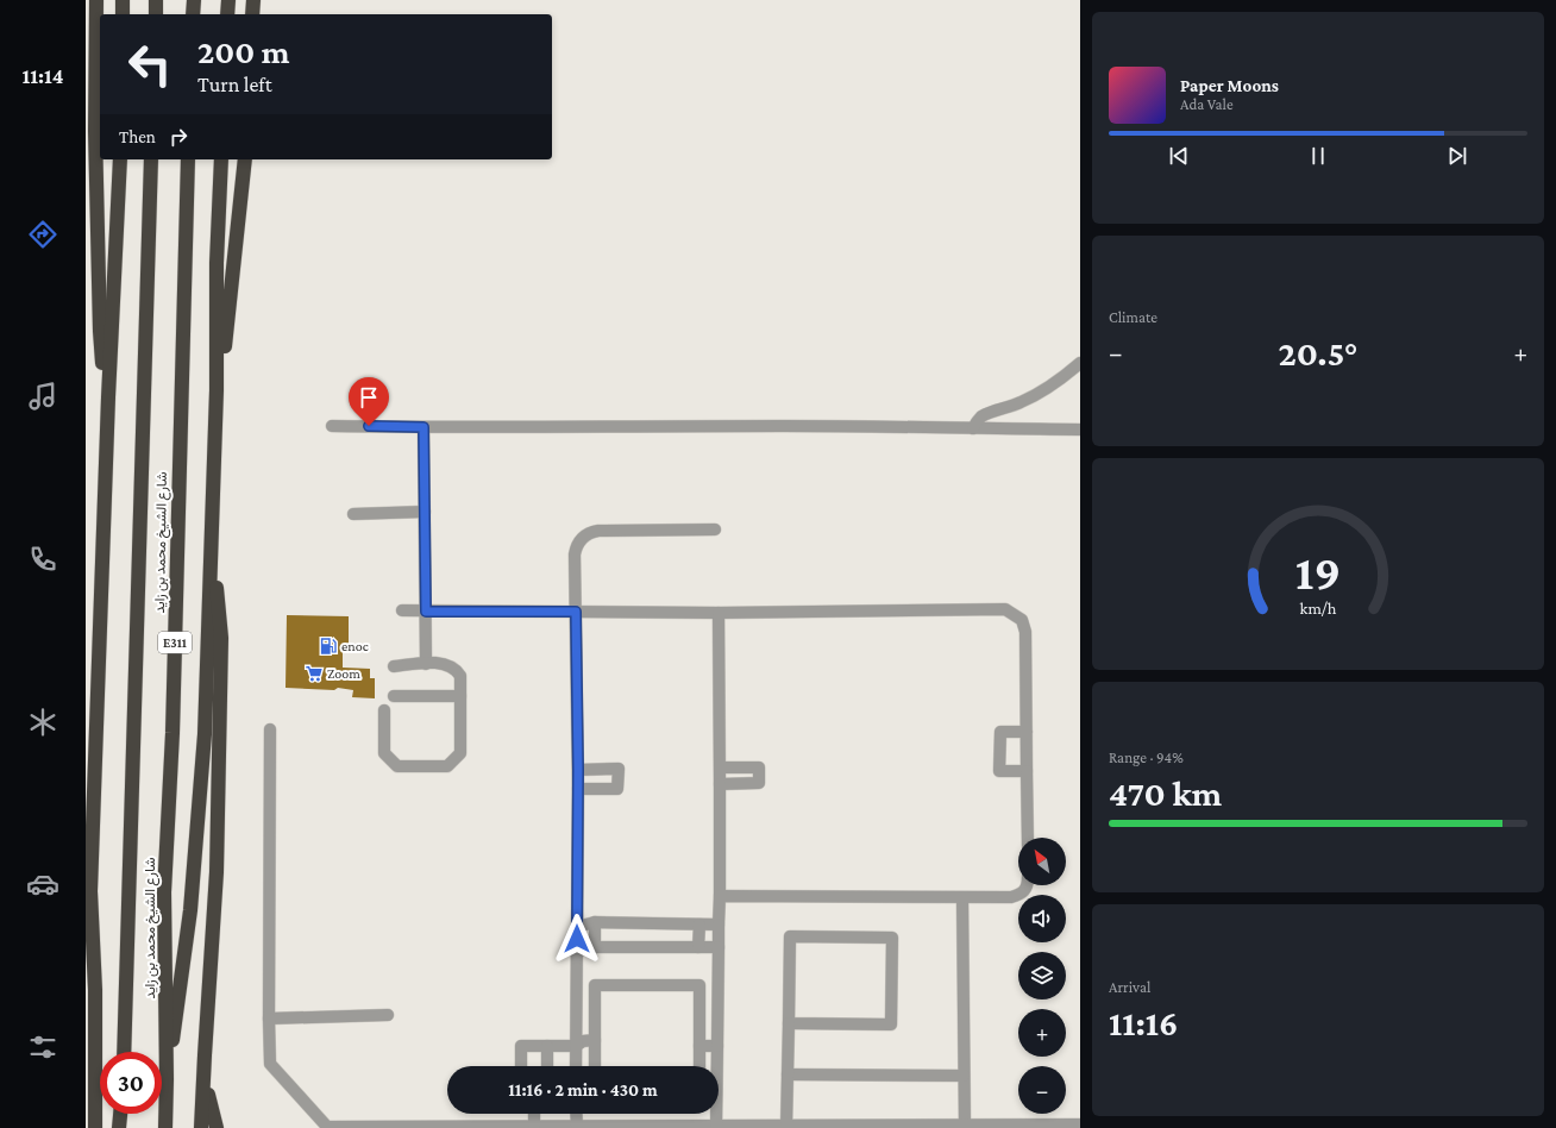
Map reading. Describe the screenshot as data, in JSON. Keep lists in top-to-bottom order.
{
  "streets": {
    "highway": ["شارع الشيخ محمد بن زايد", "E311"]
  },
  "places": {
    "fuel station": ["enoc"],
    "supermarket": ["Zoom"]
  },
  "north": "top left",
  "page": {
    "tabs": "11:14",
    "turn": ["200 m", "Turn left"],
    "song": ["Paper Moons", "Ada Vale"],
    "then": "Then",
    "tile": [
      "Climate",
      ["Range · 94%", "470 km"],
      ["Arrival", "11:16"]
    ],
    "heat": ["−", "20.5°", "+"],
    "map_buttons": ["+", "−"],
    "limit": "30",
    "trip": "11:16 · 2 min · 430 m",
    "gauge": ["19", "km/h"]
  }
}
